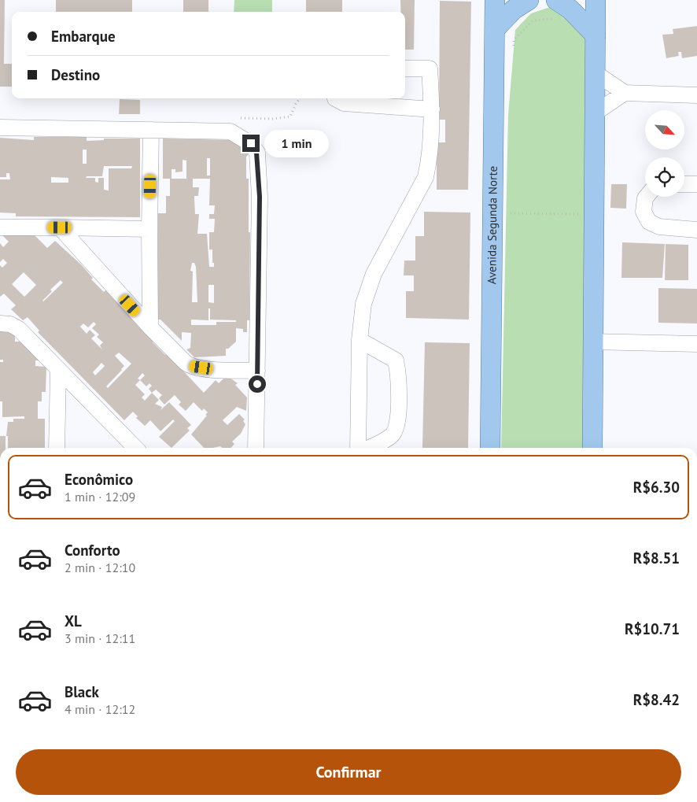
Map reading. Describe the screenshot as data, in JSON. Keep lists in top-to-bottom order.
{
  "streets": {
    "main road": ["Avenida Segunda Norte"]
  },
  "north": "bottom right",
  "page": {
    "banner": ["Embarque", "Destino"],
    "bubble": "1 min",
    "list": [
      {
        "name": "Econômico",
        "note": "1 min · 12:09",
        "value": "R$6.30"
      },
      {
        "name": "Conforto",
        "note": "2 min · 12:10",
        "value": "R$8.51"
      },
      {
        "name": "XL",
        "note": "3 min · 12:11",
        "value": "R$10.71"
      },
      {
        "name": "Black",
        "note": "4 min · 12:12",
        "value": "R$8.42"
      }
    ],
    "buttons": "Confirmar"
  }
}
